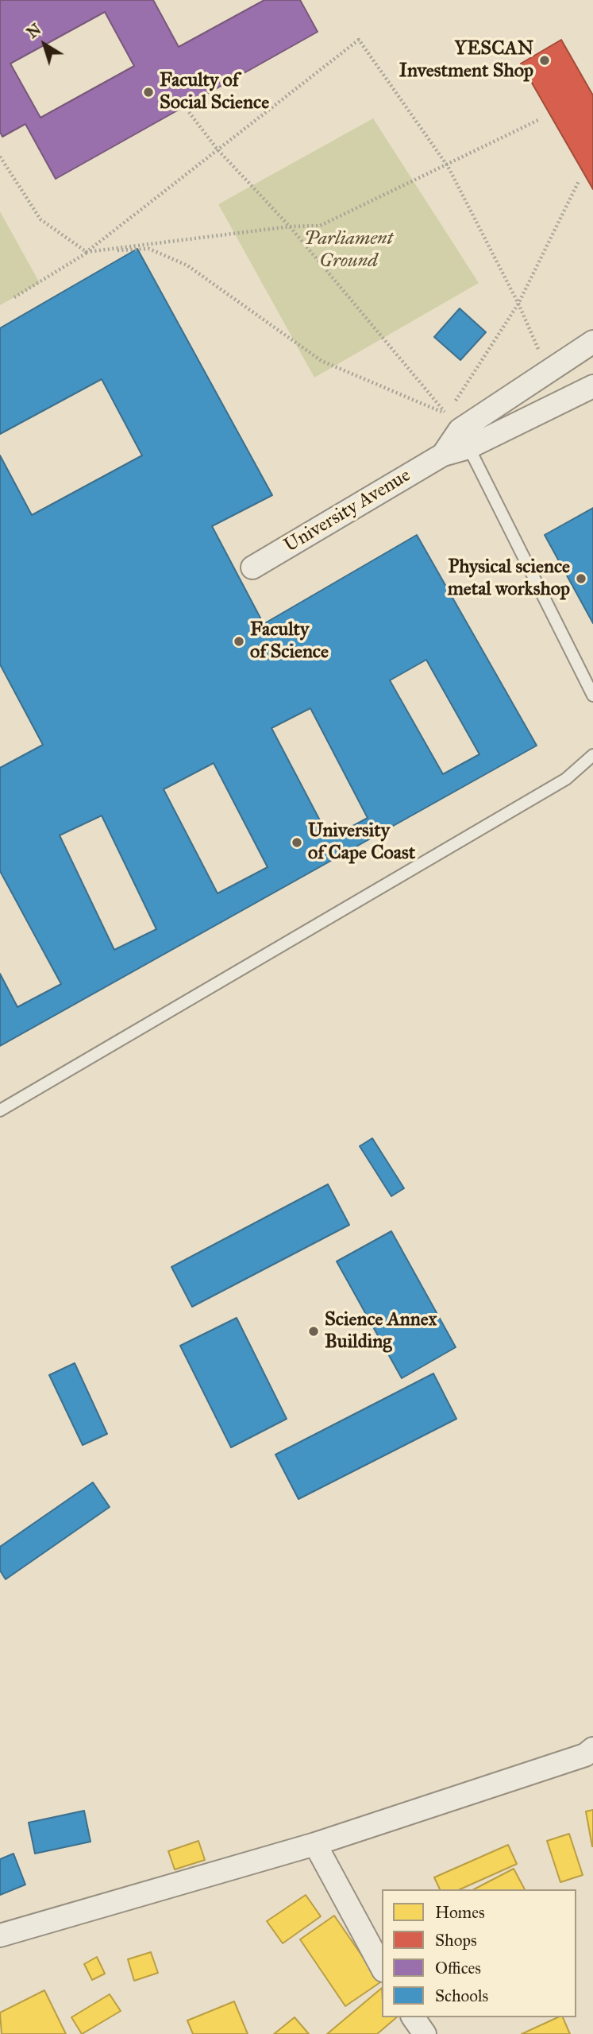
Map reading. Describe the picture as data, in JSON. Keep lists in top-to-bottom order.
{
  "streets": {
    "street": ["University Avenue"]
  },
  "parks": ["Parliament Ground"],
  "places": [
    "YESCAN Investment Shop",
    "Faculty of Social Science",
    "Physical science metal workshop",
    "Faculty of Science",
    "University of Cape Coast",
    "Science Annex Building"
  ],
  "legend": [
    "Homes",
    "Shops",
    "Offices",
    "Schools"
  ],
  "north": "top left"
}
